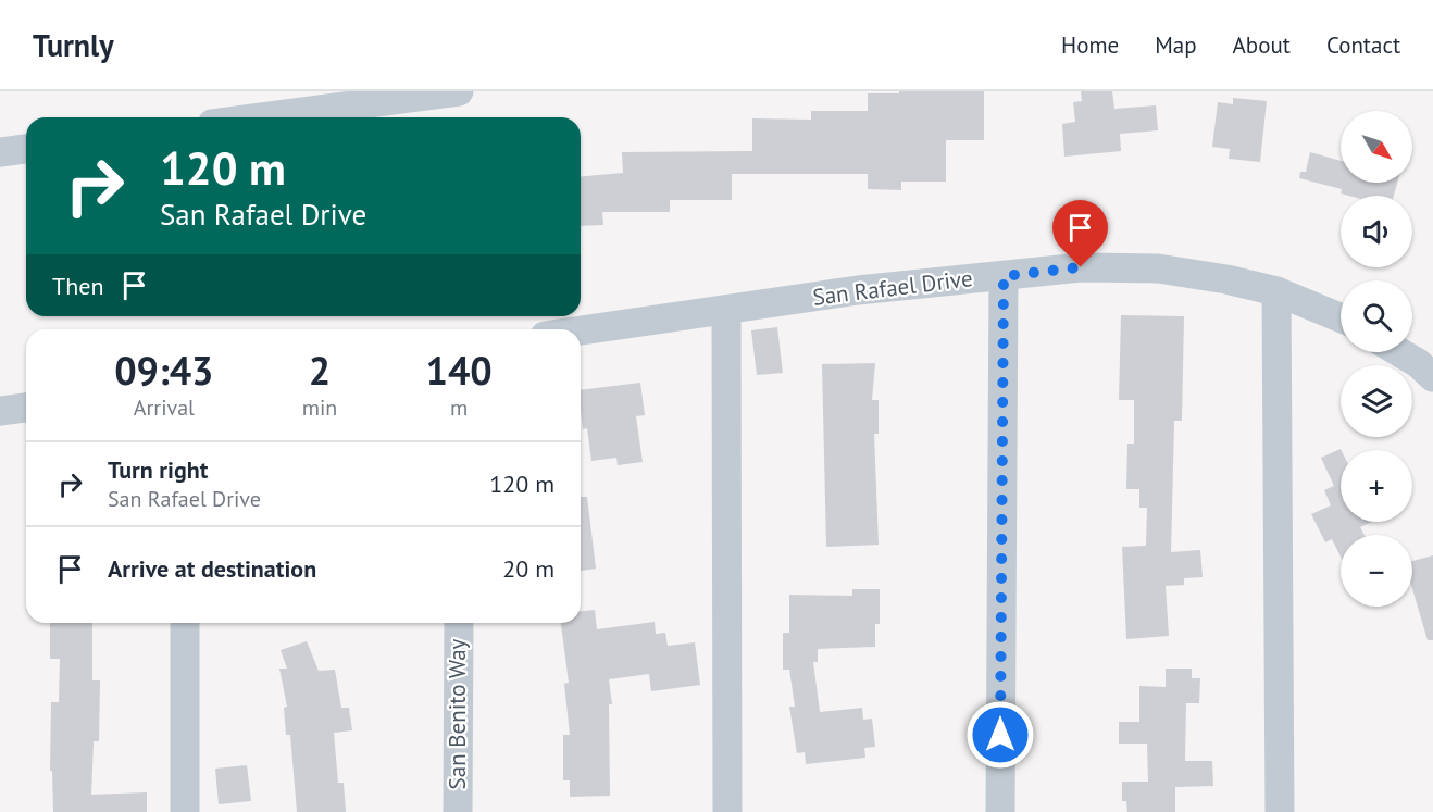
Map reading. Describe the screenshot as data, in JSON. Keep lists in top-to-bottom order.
{
  "streets": {
    "street": ["San Rafael Drive", "San Benito Way"]
  },
  "north": "bottom right",
  "page": {
    "header": "Turnly",
    "nav": [
      "Home",
      "Map",
      "About",
      "Contact"
    ],
    "map_buttons": ["+", "−"],
    "turn": ["120 m", "San Rafael Drive"],
    "then": "Then",
    "eta": [
      "09:43",
      "Arrival",
      "2",
      "min",
      "140",
      "m"
    ],
    "list": [
      {
        "name": "Turn right",
        "note": "San Rafael Drive",
        "value": "120 m"
      },
      {
        "name": "Arrive at destination",
        "value": "20 m"
      }
    ]
  }
}
